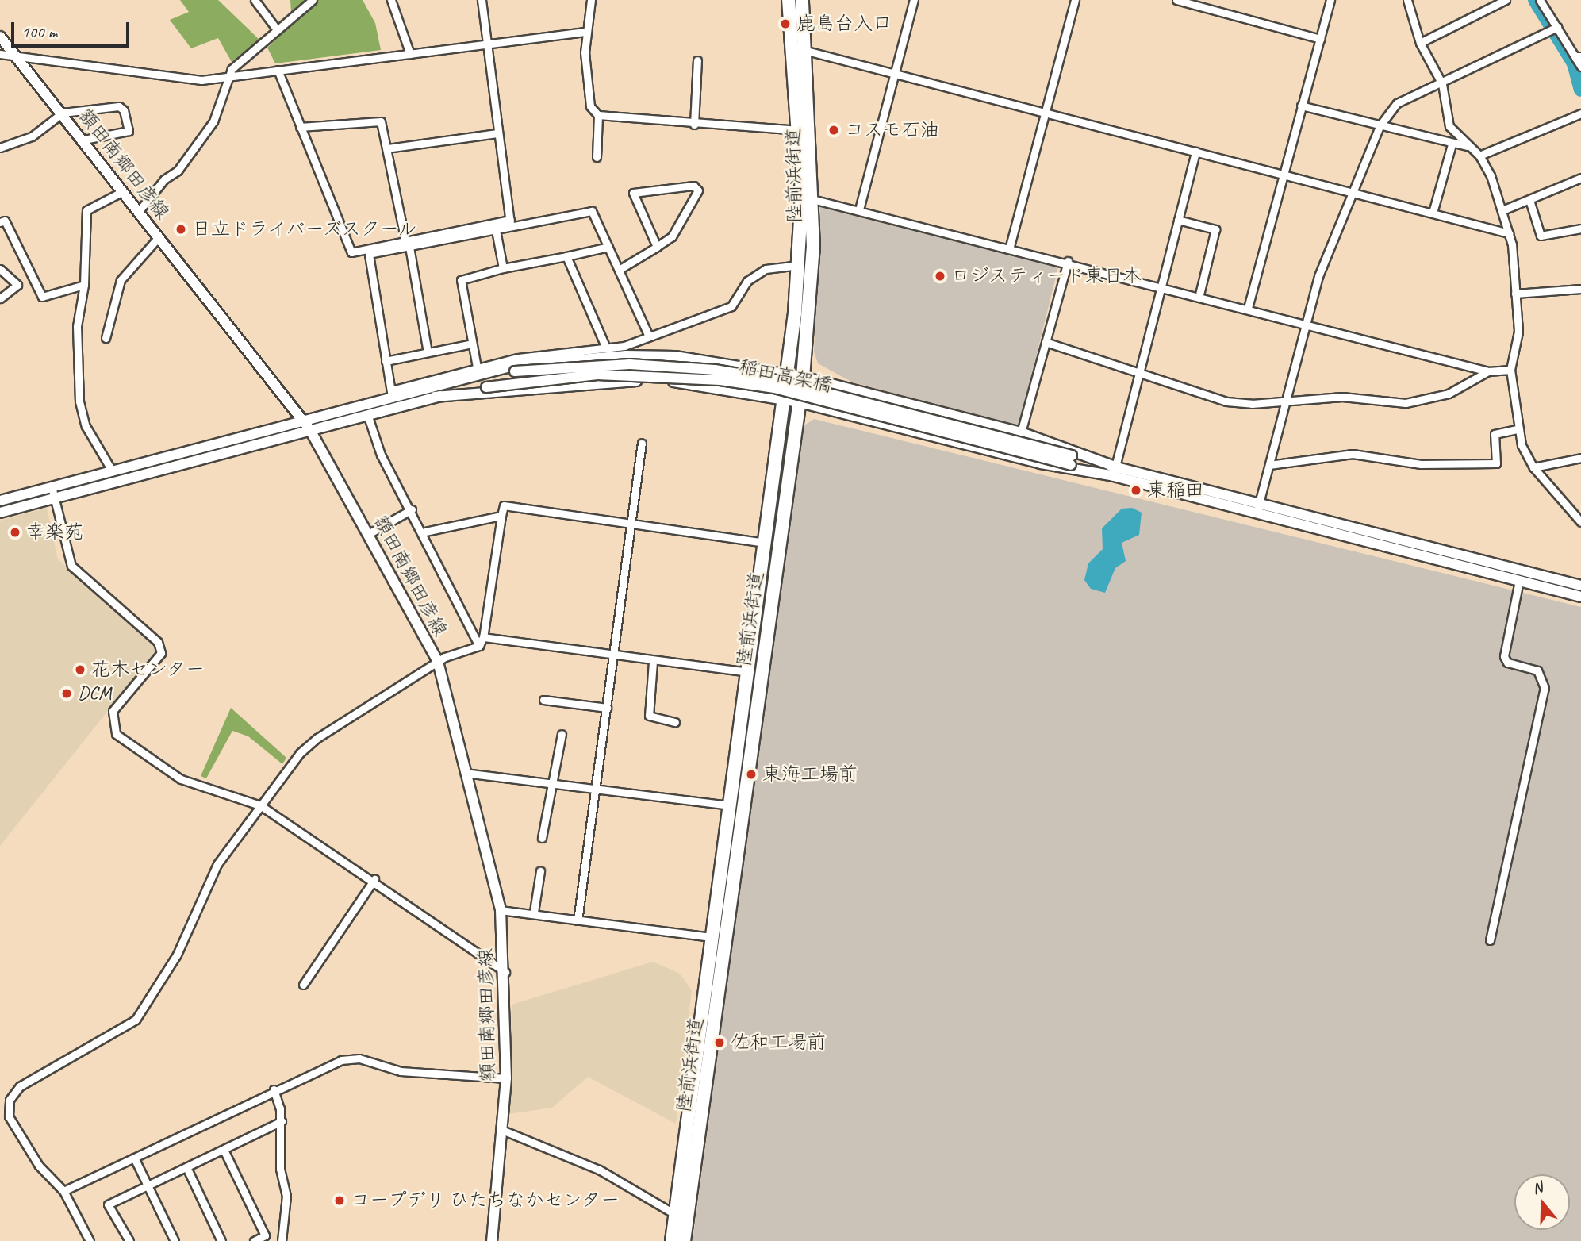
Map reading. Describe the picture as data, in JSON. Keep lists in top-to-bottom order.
{
  "streets": {
    "highway": ["陸前浜街道"],
    "street": ["額田南郷田彦線", "稲田高架橋"]
  },
  "places": [
    "鹿島台入口",
    "コスモ石油",
    "日立ドライバーズスクール",
    "ロジスティード東日本",
    "東稲田",
    "幸楽苑",
    "花木センター",
    "DCM",
    "東海工場前",
    "佐和工場前",
    "コープデリ ひたちなかセンター"
  ],
  "scale_bar": "100 m",
  "north": "top"
}
